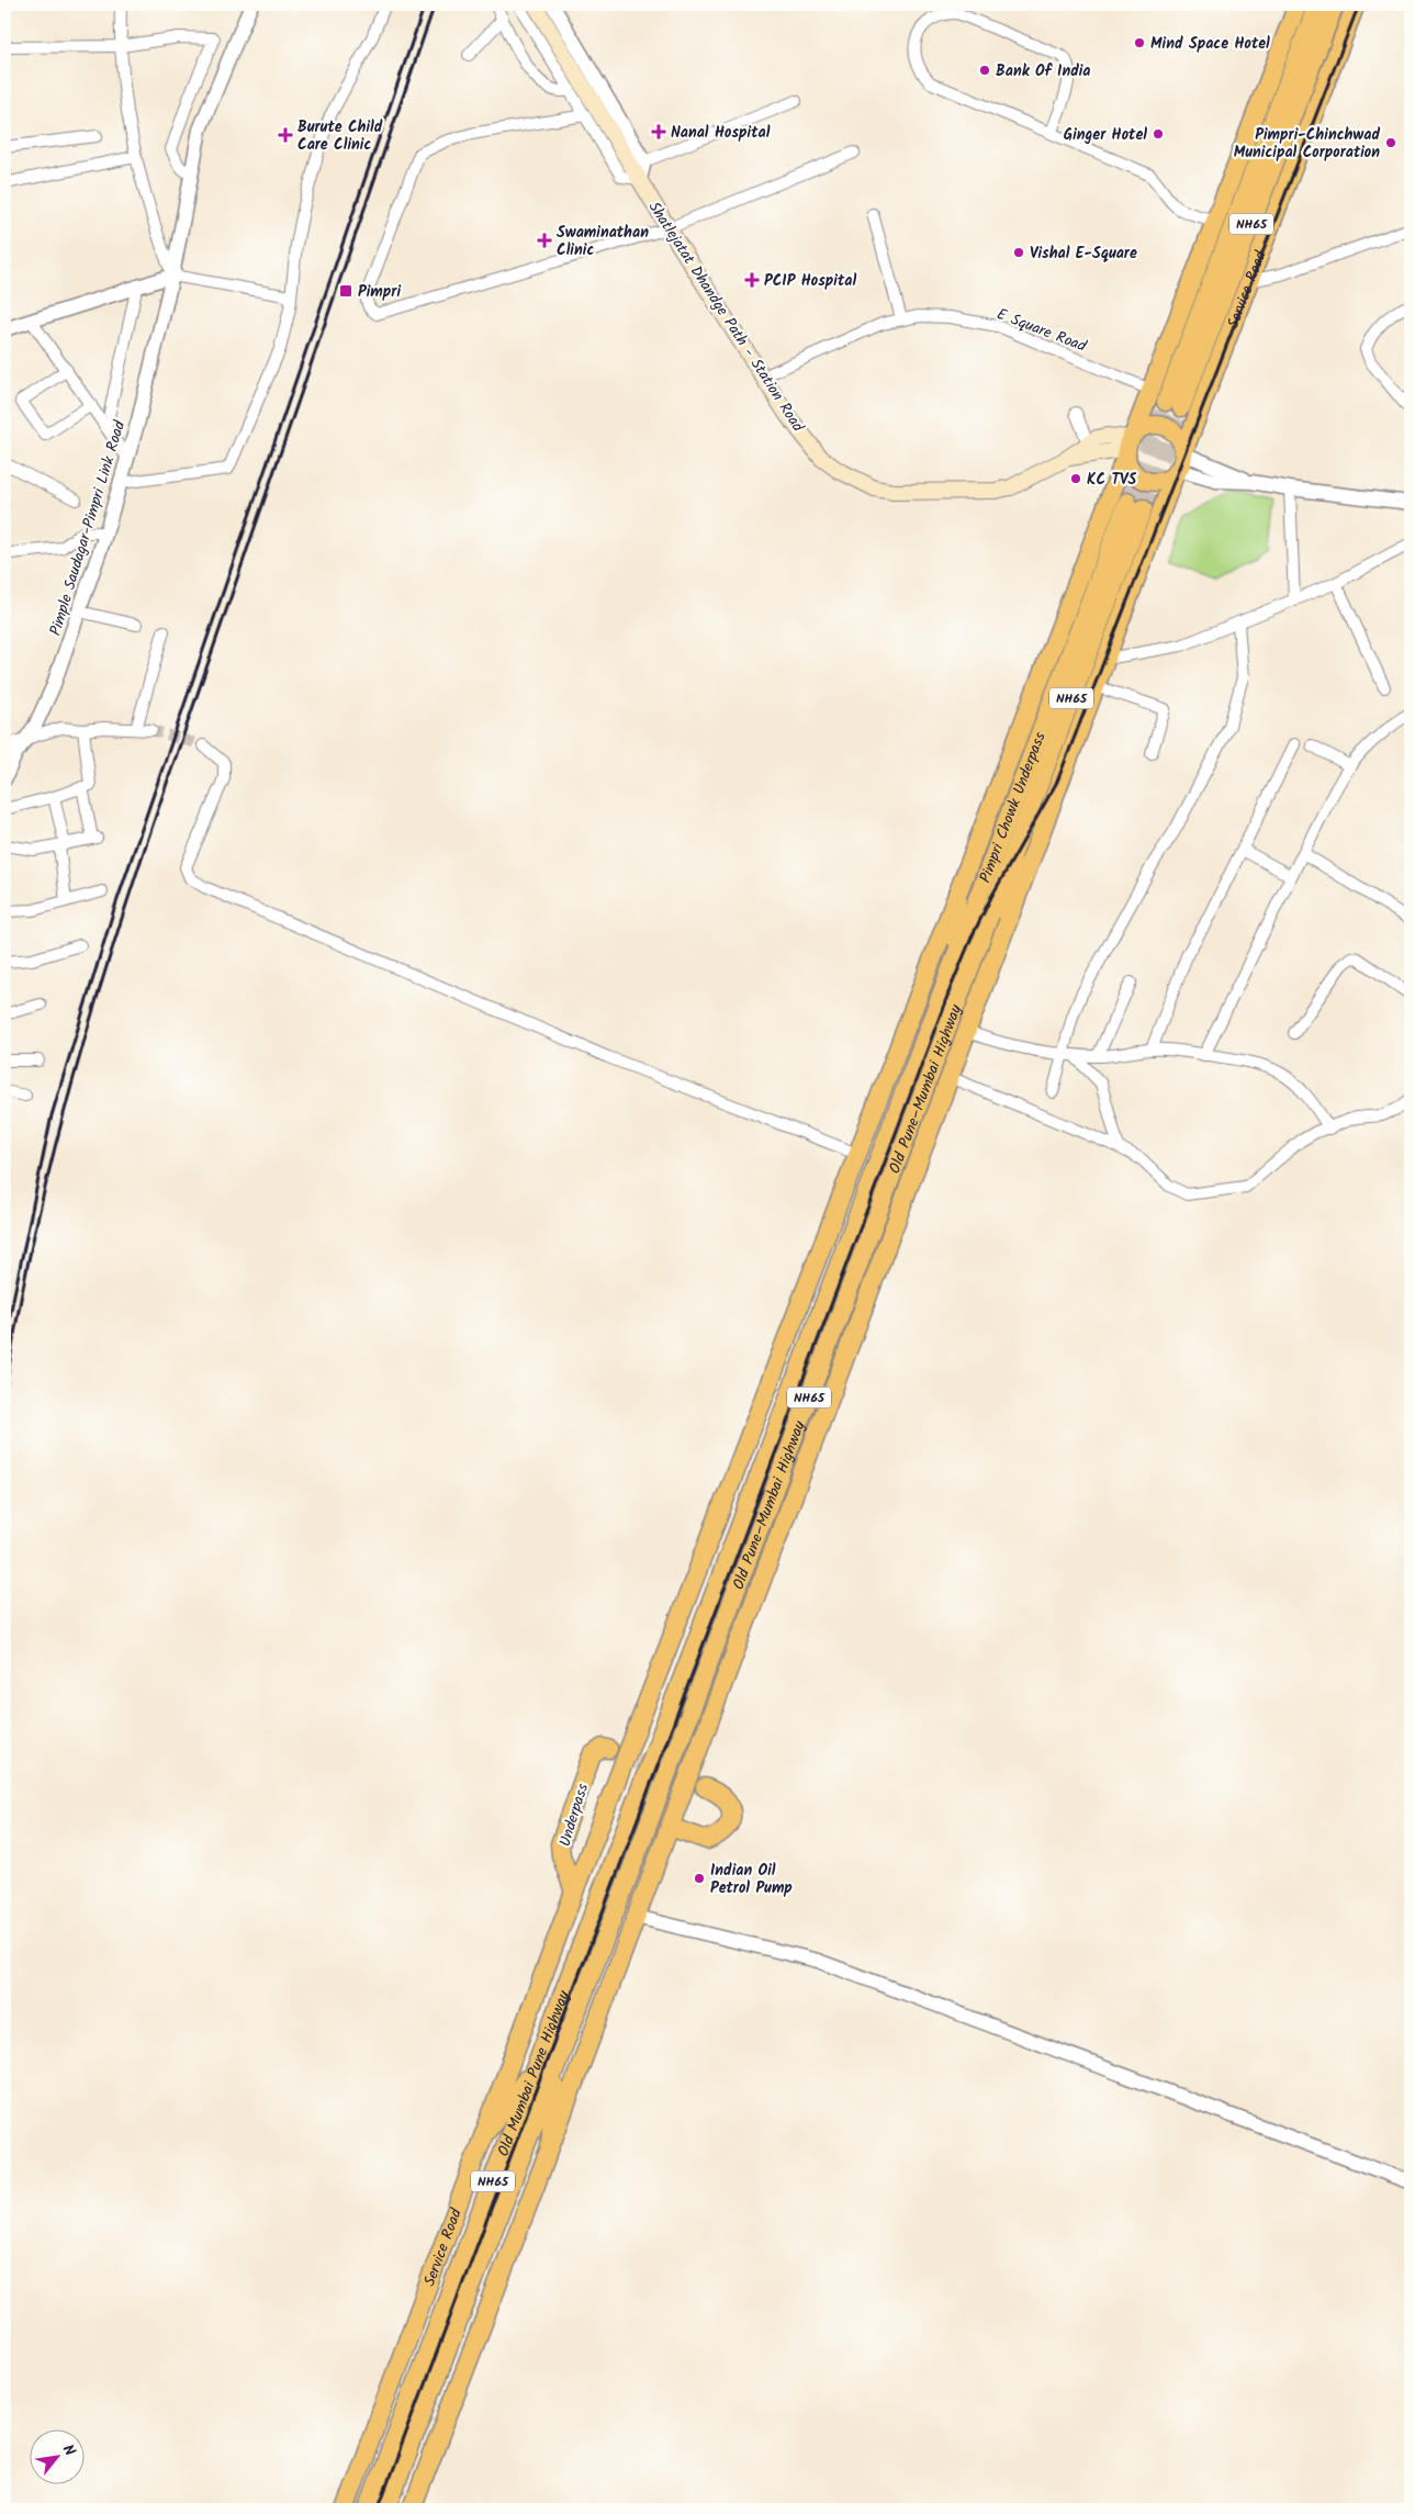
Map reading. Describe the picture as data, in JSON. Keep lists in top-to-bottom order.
{
  "streets": {
    "main road": [
      "NH65",
      "Service Road",
      "Shatlejatat Dhandge Path - Station Road",
      "Pimpri Chowk Underpass",
      "Old Pune–Mumbai Highway",
      "Underpass",
      "Old Mumbai Pune Highway"
    ],
    "street": ["E Square Road", "Pimple Saudagar-Pimpri Link Road"]
  },
  "crossings": [
    ["Service Road", "Shatlejatat Dhandge Path - Station Road"],
    ["Service Road", "Underpass"],
    ["Shatlejatat Dhandge Path - Station Road", "E Square Road"],
    ["Pimpri Chowk Underpass", "Old Pune–Mumbai Highway"],
    ["Old Pune–Mumbai Highway", "Old Mumbai Pune Highway"]
  ],
  "places": {
    "other": [
      "Mind Space Hotel",
      "Bank Of India",
      "Ginger Hotel",
      "Pimpri-Chinchwad Municipal Corporation",
      "Vishal E-Square",
      "KC TVS",
      "Indian Oil Petrol Pump"
    ],
    "health": [
      "Nanal Hospital",
      "Burute Child Care Clinic",
      "Swaminathan Clinic",
      "PCIP Hospital"
    ],
    "transit": ["Pimpri"]
  },
  "north": "top right"
}
